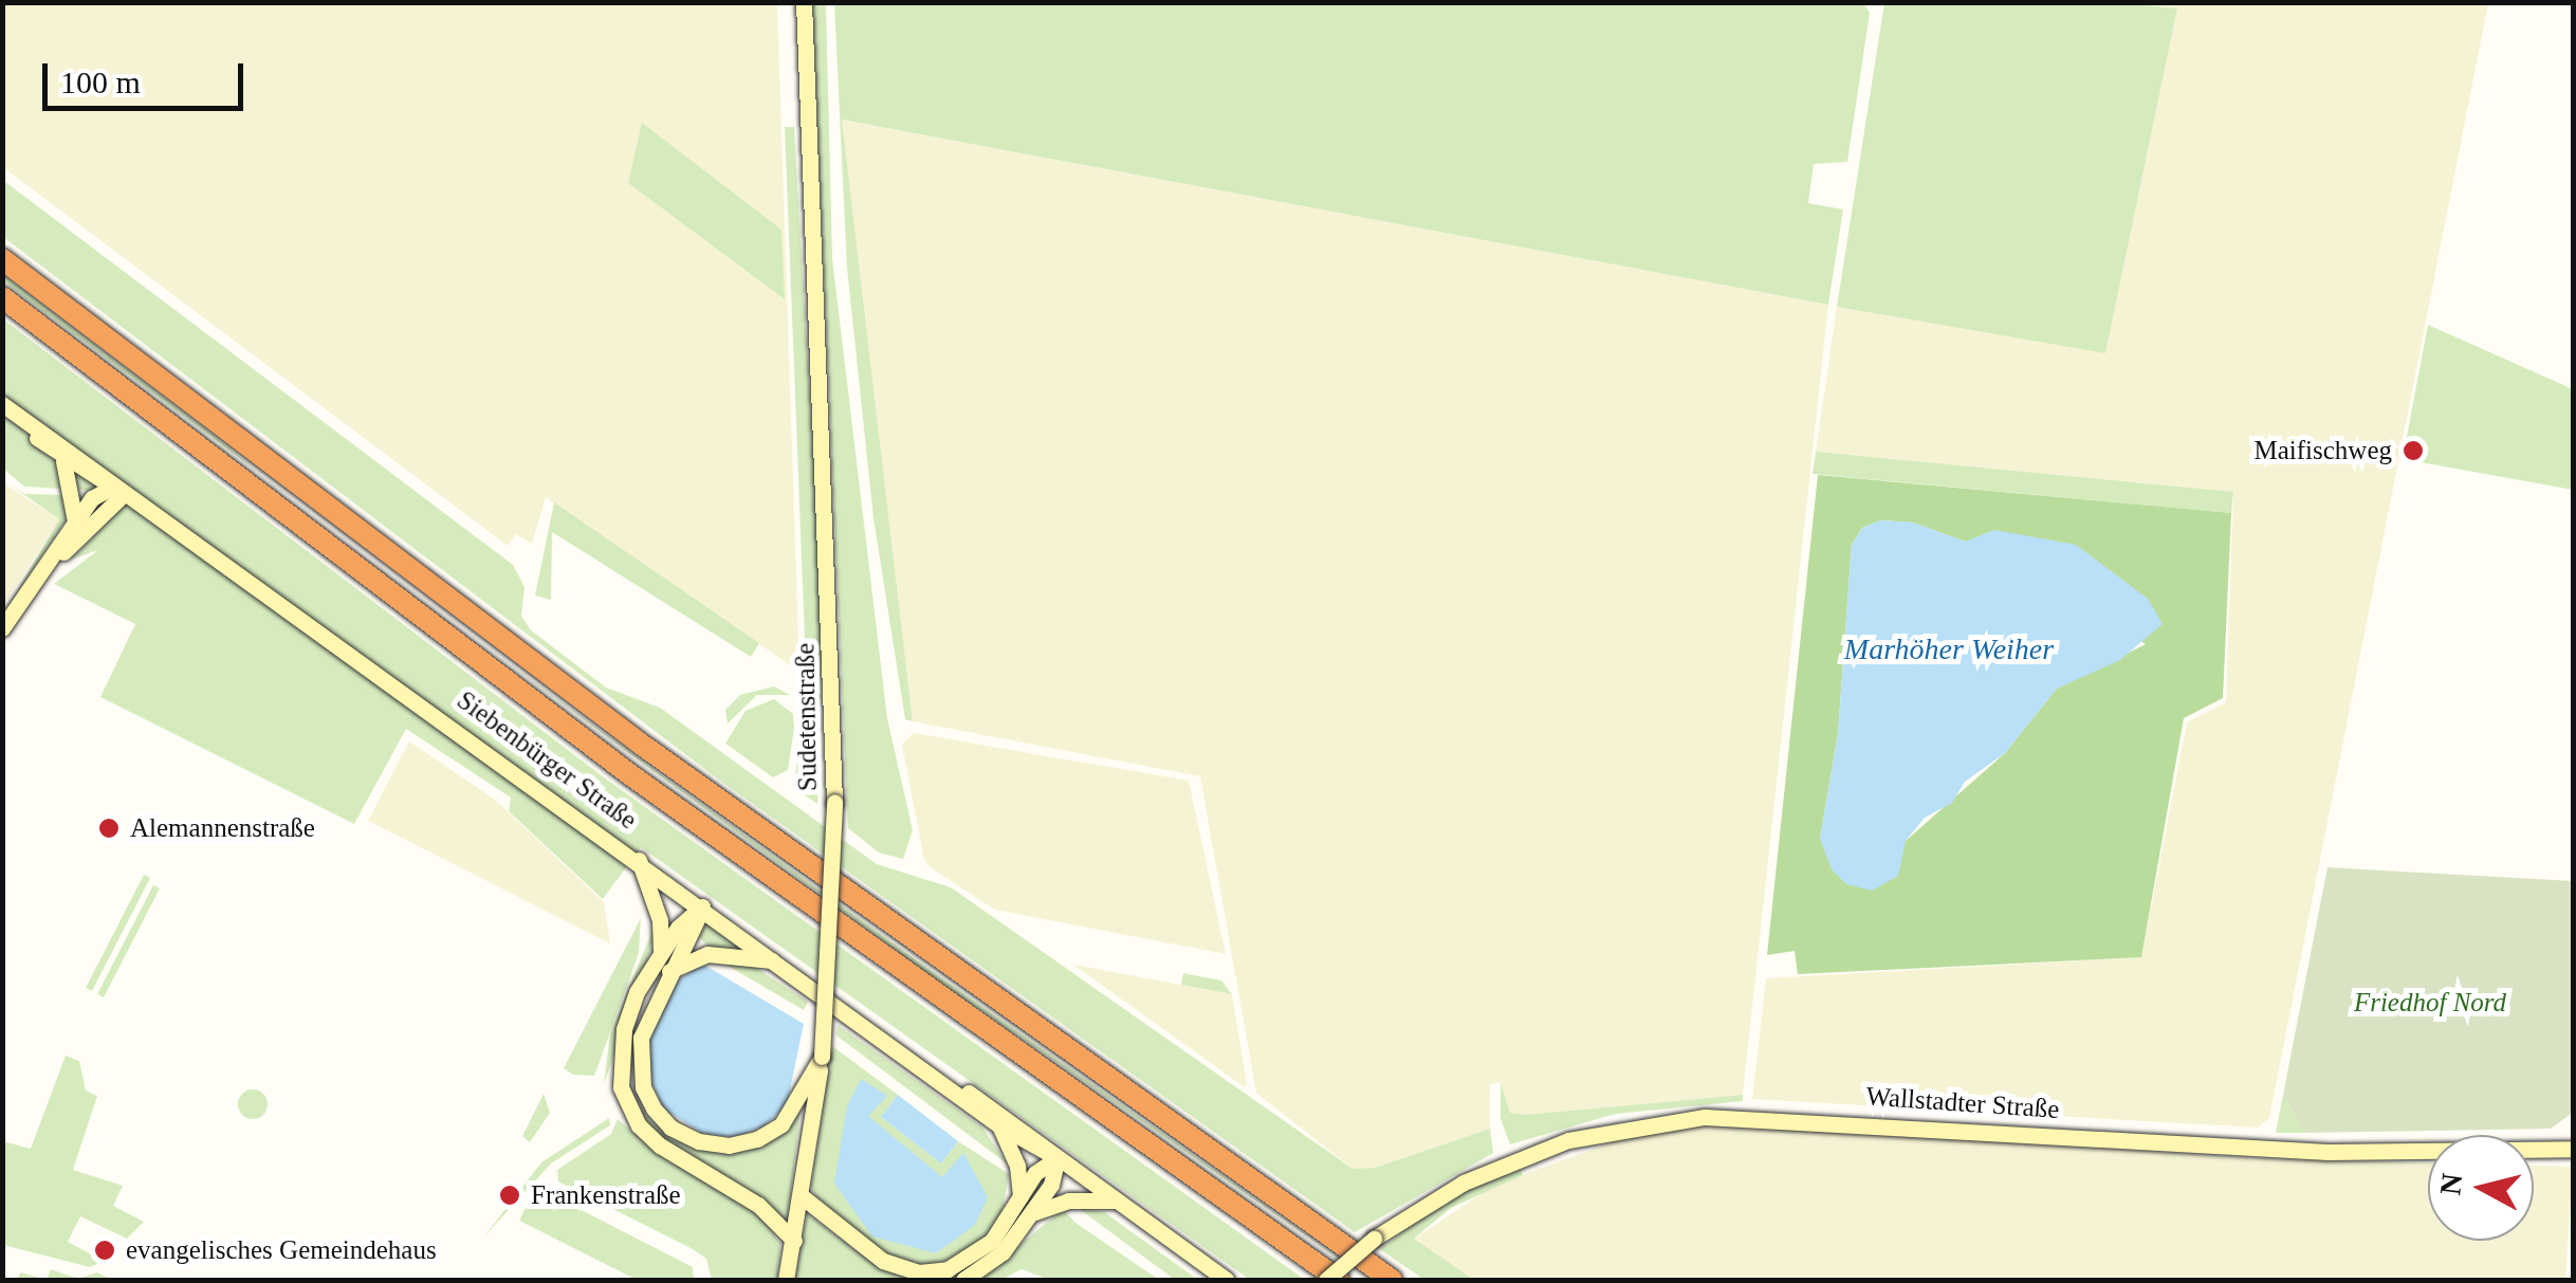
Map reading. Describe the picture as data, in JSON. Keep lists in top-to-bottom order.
{
  "streets": {
    "main road": ["Sudetenstraße", "Siebenbürger Straße", "Wallstadter Straße"]
  },
  "water": ["Marhöher Weiher"],
  "parks": ["Friedhof Nord"],
  "places": [
    "Maifischweg",
    "Alemannenstraße",
    "Frankenstraße",
    "evangelisches Gemeindehaus"
  ],
  "scale_bar": "100 m",
  "north": "left"
}
